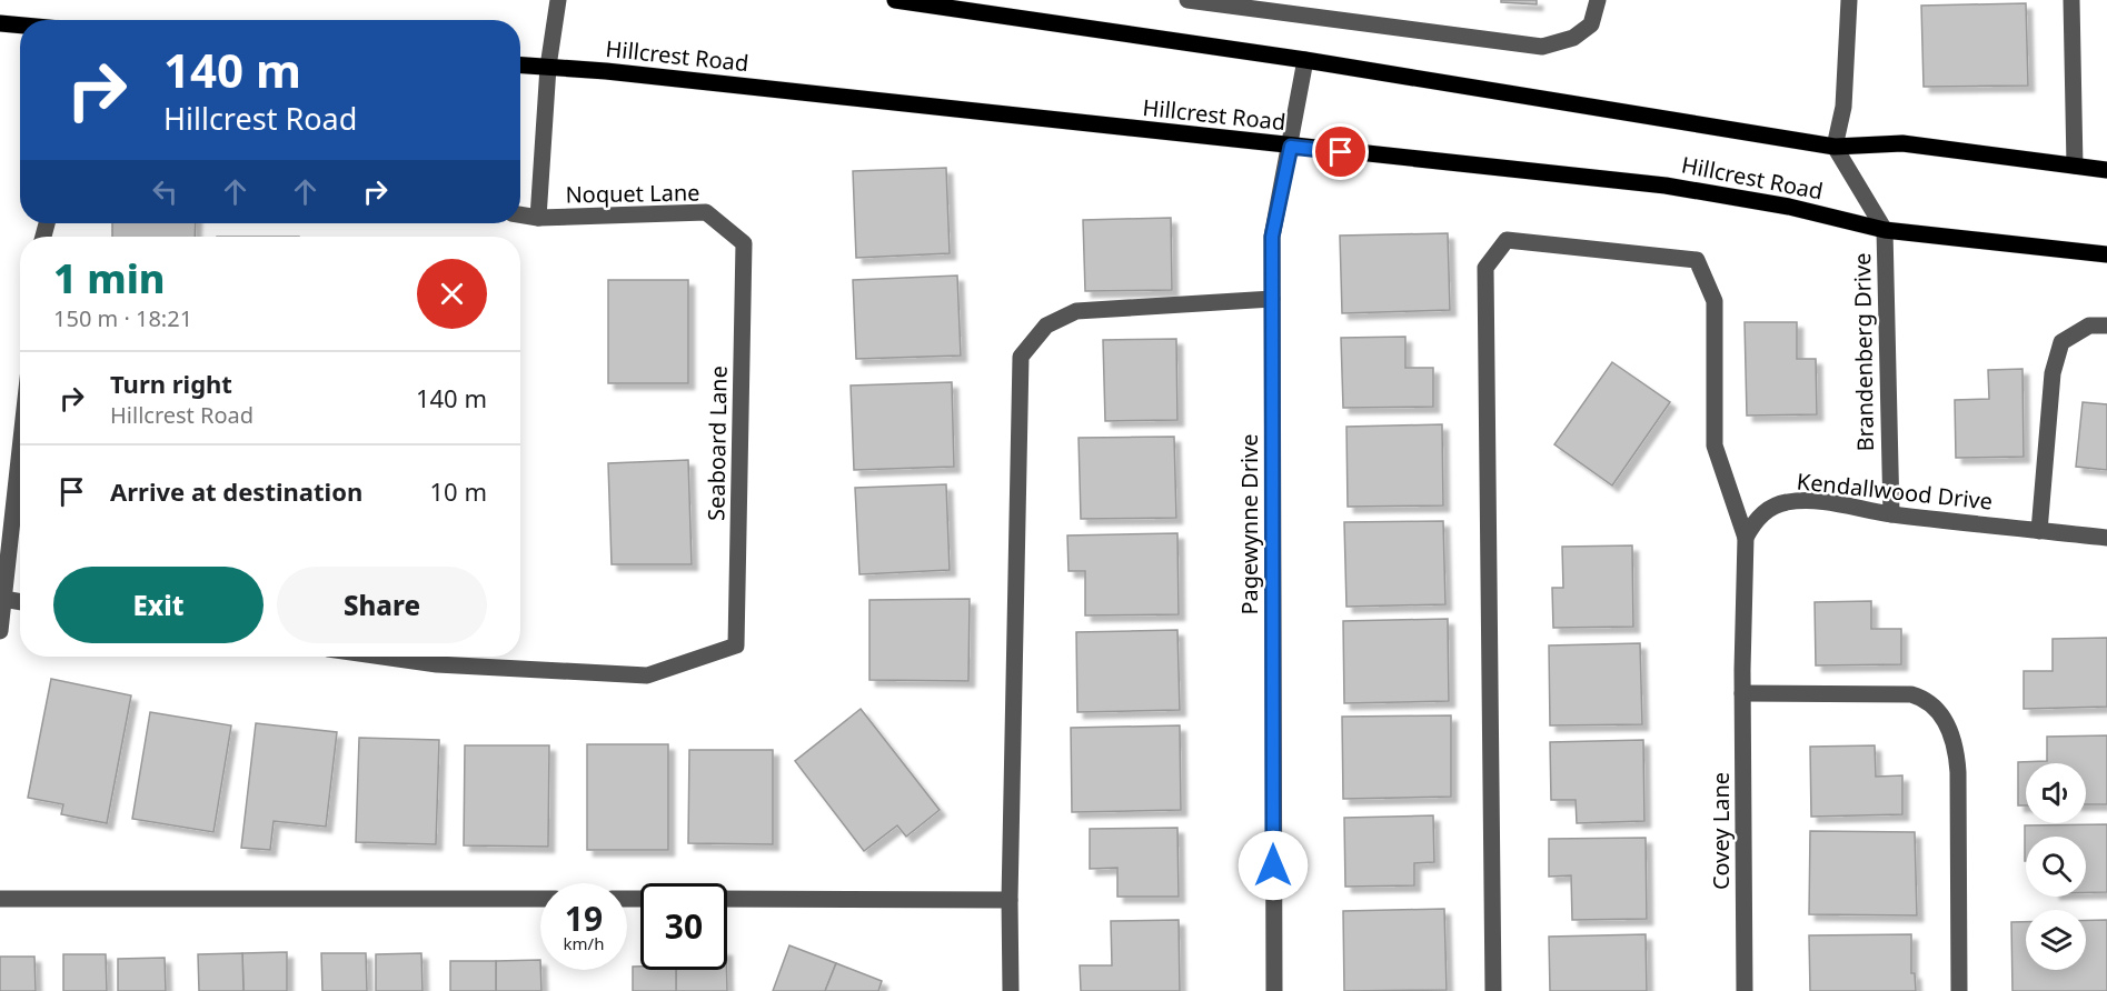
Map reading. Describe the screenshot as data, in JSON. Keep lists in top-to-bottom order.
{
  "streets": {
    "main road": ["Hillcrest Road"],
    "street": [
      "Noquet Lane",
      "Brandenberg Drive",
      "Seaboard Lane",
      "Kendallwood Drive",
      "Pagewynne Drive",
      "Covey Lane"
    ]
  },
  "crossings": [
    ["Hillcrest Road", "Brandenberg Drive"],
    ["Hillcrest Road", "Pagewynne Drive"],
    ["Noquet Lane", "Seaboard Lane"],
    ["Brandenberg Drive", "Kendallwood Drive"],
    ["Kendallwood Drive", "Covey Lane"]
  ],
  "page": {
    "turn": ["140 m", "Hillcrest Road"],
    "heading": ["1 min", "150 m · 18:21"],
    "list": [
      {
        "name": "Turn right",
        "note": "Hillcrest Road",
        "value": "140 m"
      },
      {
        "name": "Arrive at destination",
        "value": "10 m"
      }
    ],
    "buttons": ["Exit", "Share"],
    "speed": "19 km/h",
    "limit": "30"
  }
}
